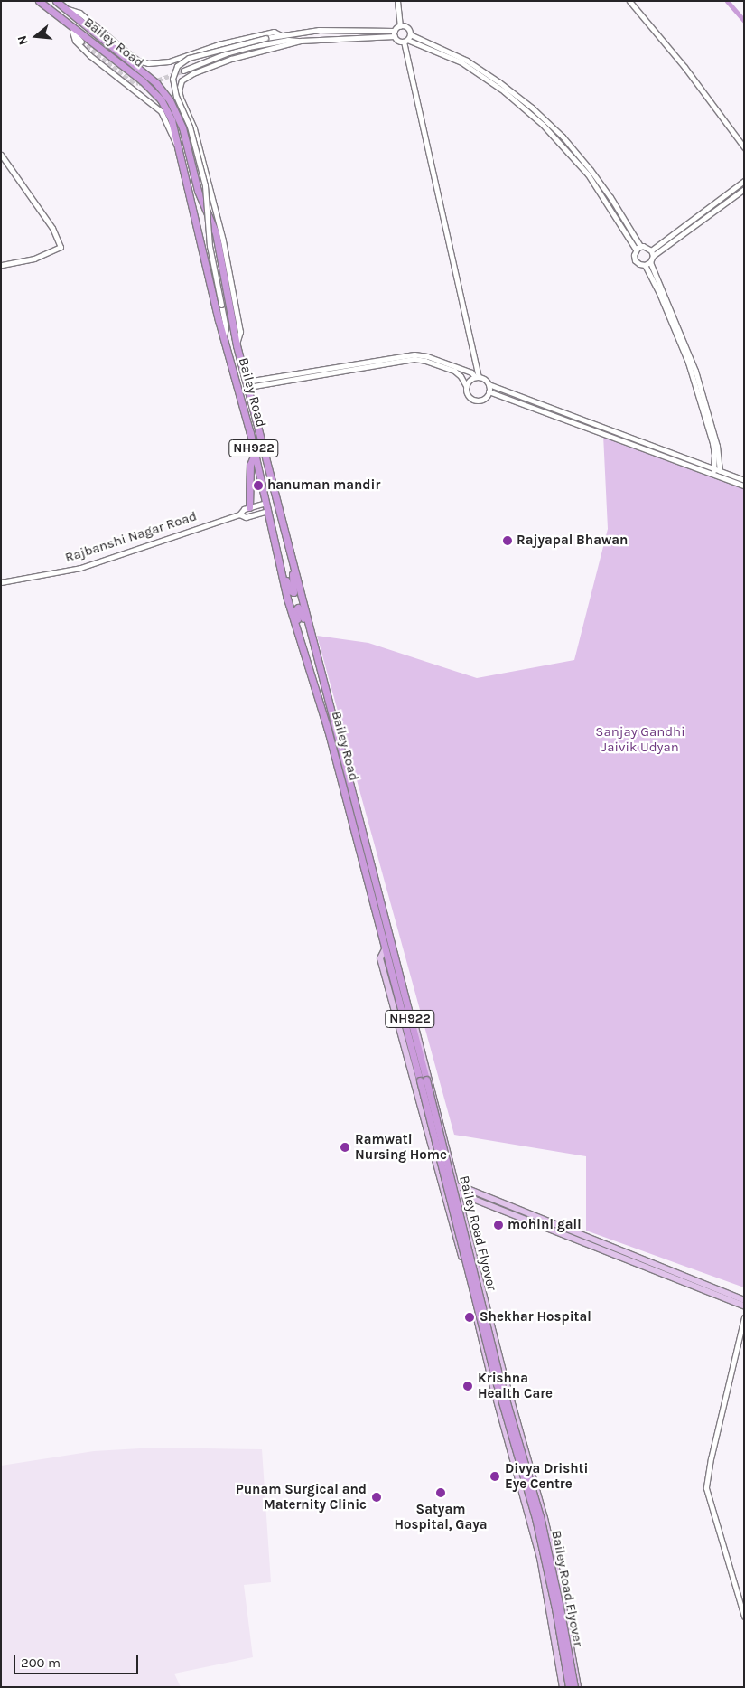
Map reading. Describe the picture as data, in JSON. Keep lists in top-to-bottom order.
{
  "streets": {
    "highway": ["Bailey Road", "NH922", "Bailey Road Flyover"],
    "street": ["Rajbanshi Nagar Road"]
  },
  "crossings": [
    ["Bailey Road", "Rajbanshi Nagar Road"],
    ["Bailey Road", "Bailey Road Flyover"]
  ],
  "parks": ["Sanjay Gandhi Jaivik Udyan"],
  "places": [
    "hanuman mandir",
    "Rajyapal Bhawan",
    "Ramwati Nursing Home",
    "mohini gali",
    "Shekhar Hospital",
    "Krishna Health Care",
    "Divya Drishti Eye Centre",
    "Satyam Hospital, Gaya",
    "Punam Surgical and Maternity Clinic"
  ],
  "scale_bar": "200 m",
  "north": "left"
}
